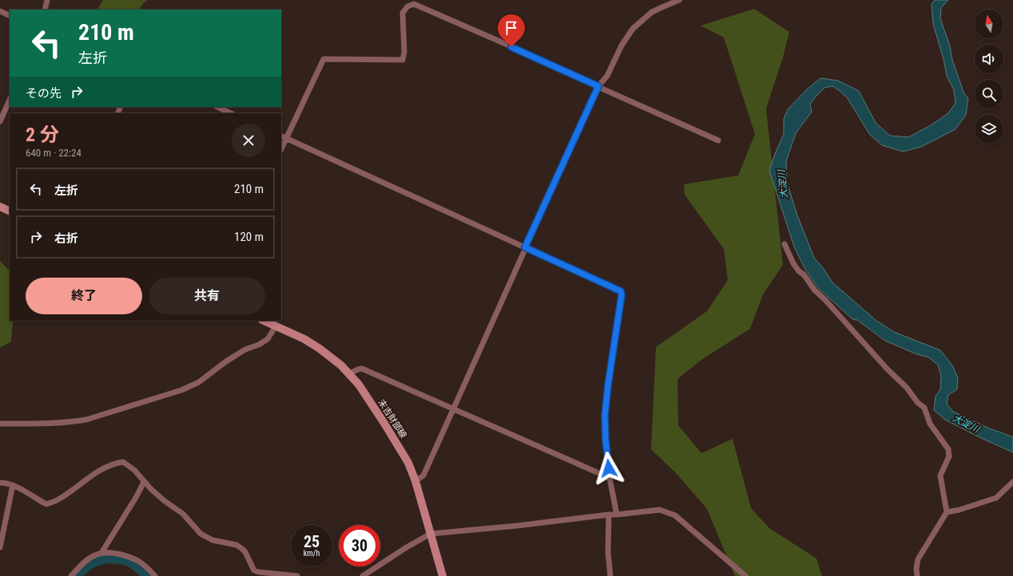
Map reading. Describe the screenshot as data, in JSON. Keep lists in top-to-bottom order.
{
  "streets": {
    "main road": ["末吉財部線"]
  },
  "water": ["大淀川"],
  "north": "top",
  "page": {
    "turn": ["210 m", "左折"],
    "then": "その先",
    "heading": ["2 分", "640 m · 22:24"],
    "list": [
      {
        "name": "左折",
        "value": "210 m"
      },
      {
        "name": "右折",
        "value": "120 m"
      }
    ],
    "buttons": ["終了", "共有"],
    "speed": "25 km/h",
    "limit": "30"
  }
}
